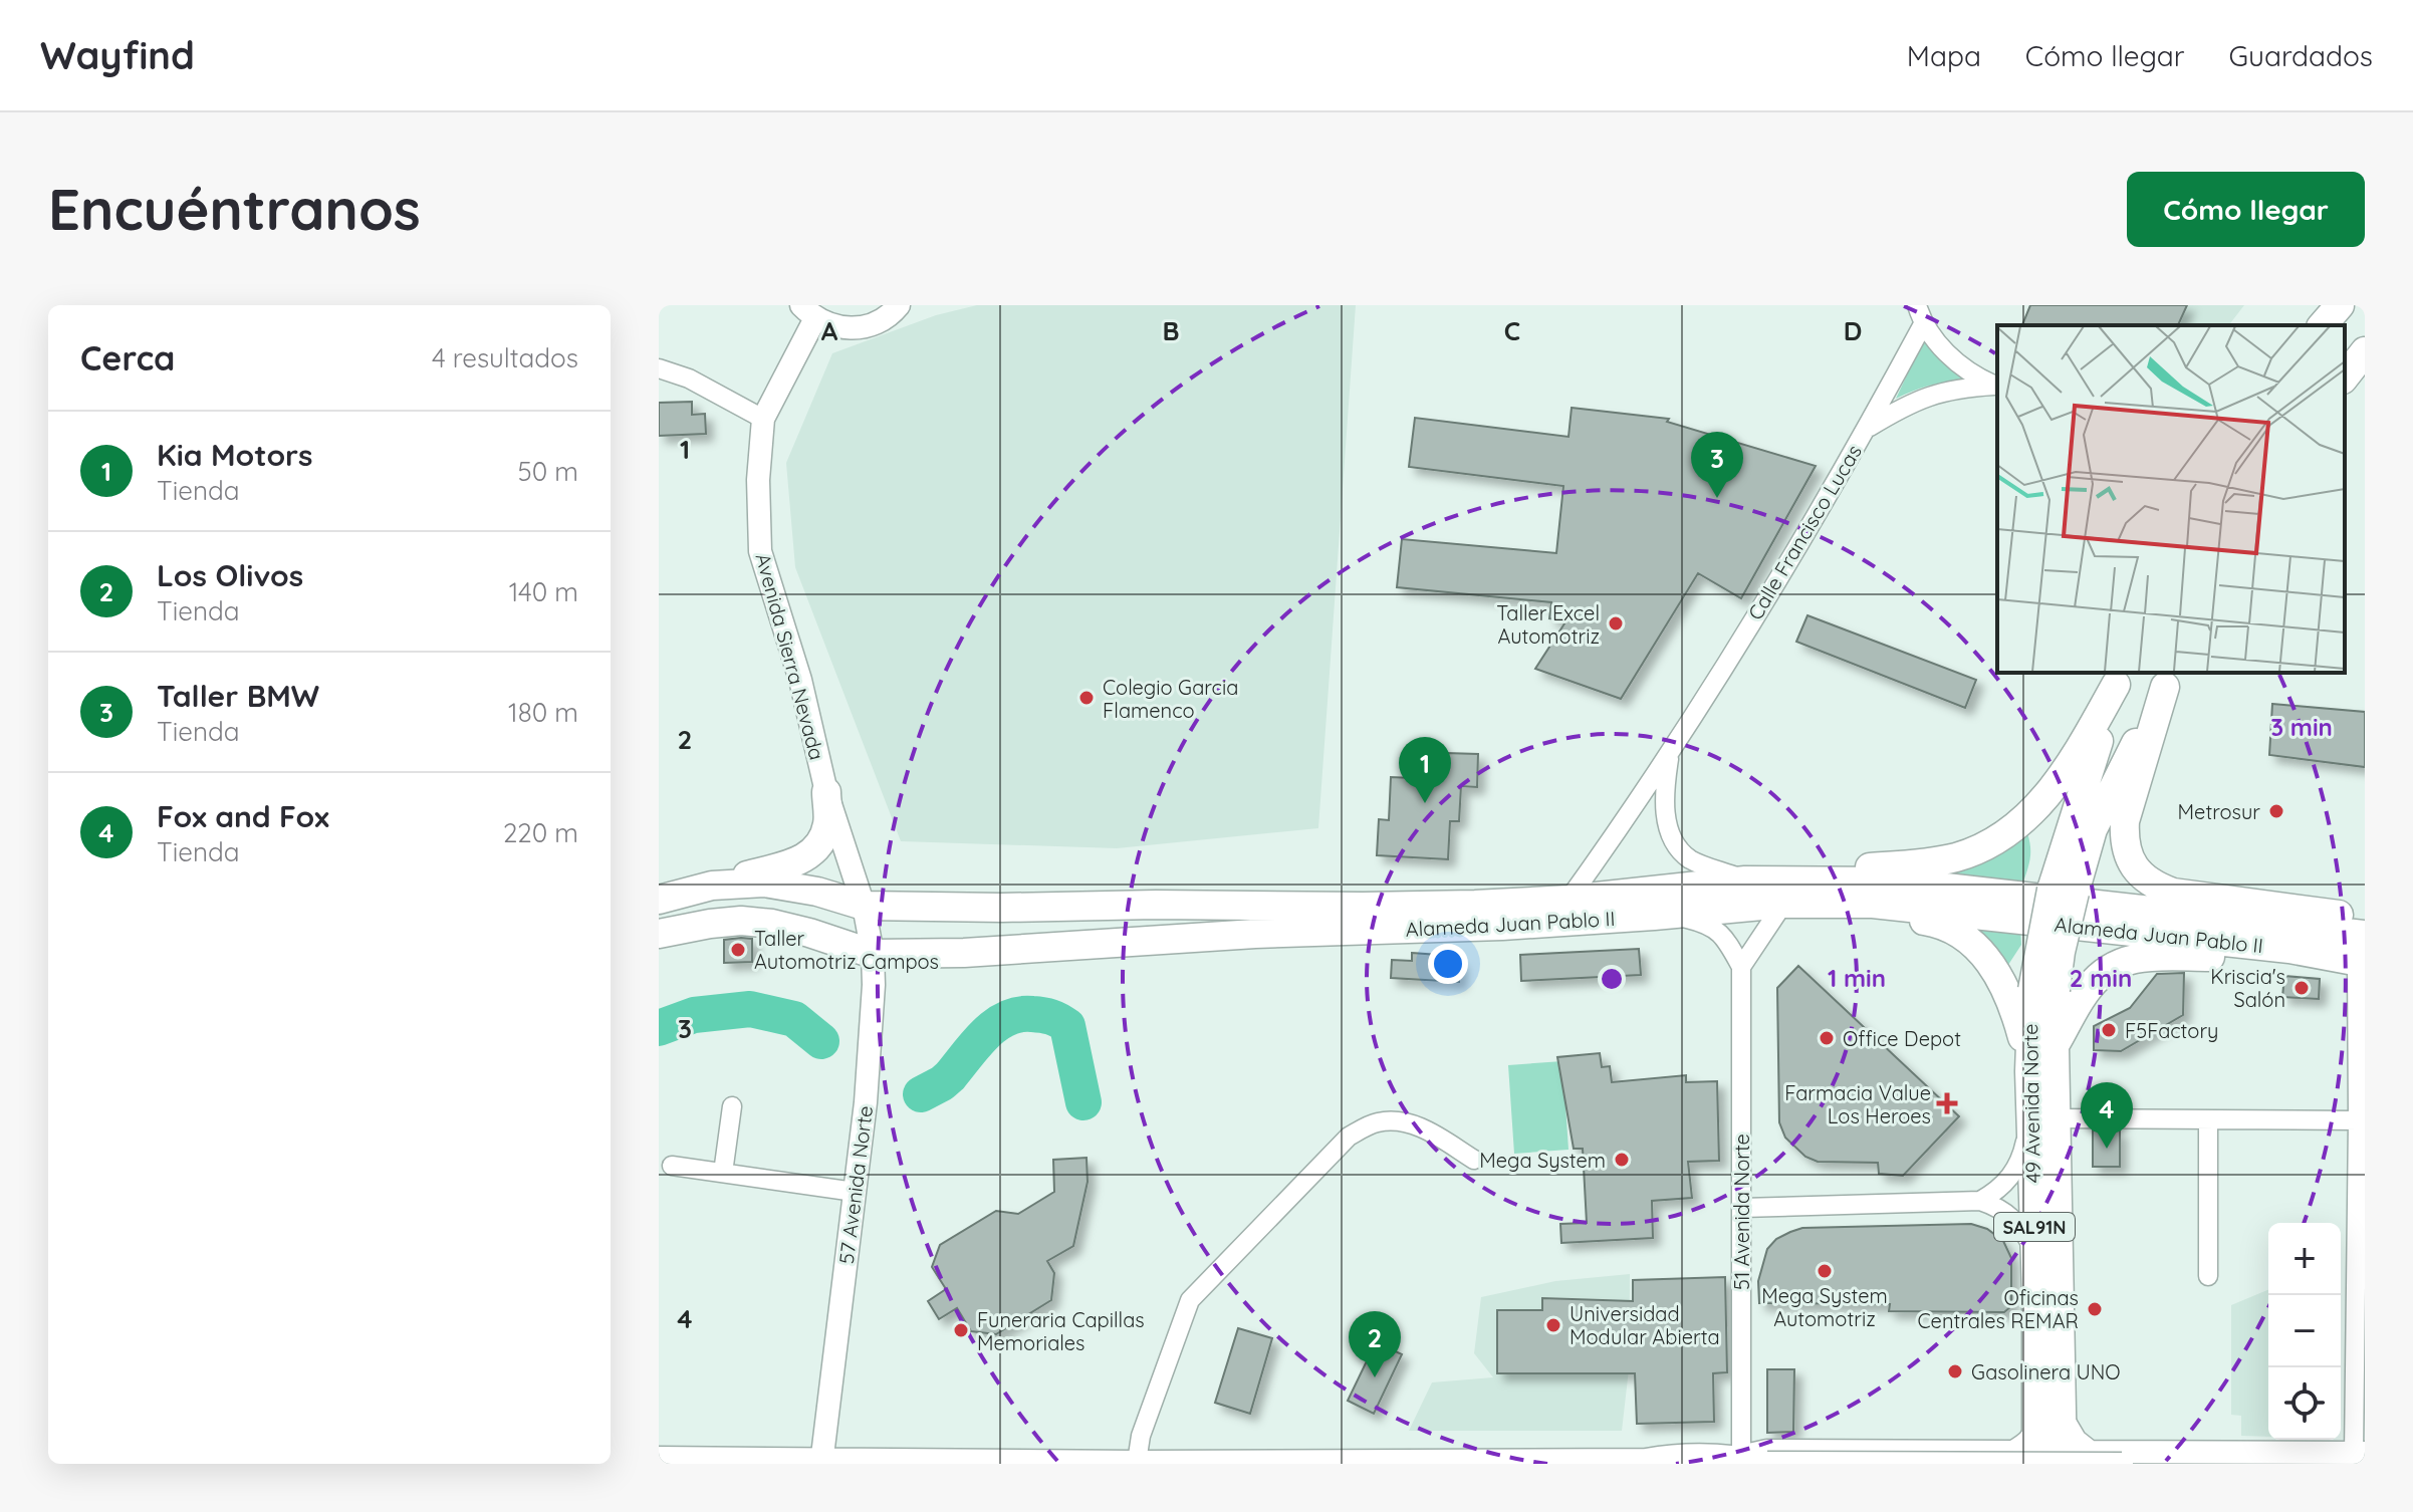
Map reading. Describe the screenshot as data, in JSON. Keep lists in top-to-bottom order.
{
  "streets": {
    "main road": ["Alameda Juan Pablo II", "49 Avenida Norte", "SAL91N"],
    "street": [
      "Calle Francisco Lucas",
      "Avenida Sierra Nevada",
      "57 Avenida Norte",
      "51 Avenida Norte"
    ]
  },
  "crossings": [
    ["Calle Francisco Lucas", "Alameda Juan Pablo II"],
    ["Avenida Sierra Nevada", "Alameda Juan Pablo II"],
    ["Avenida Sierra Nevada", "57 Avenida Norte"],
    ["Alameda Juan Pablo II", "57 Avenida Norte"],
    ["49 Avenida Norte", "SAL91N"]
  ],
  "places": {
    "other": [
      "Taller Excel Automotriz",
      "Colegio Garcia Flamenco",
      "Metrosur",
      "Taller Automotriz Campos",
      "Kriscia's Salón",
      "F5Factory",
      "Office Depot",
      "Mega System",
      "Mega System Automotriz",
      "Oficinas Centrales REMAR",
      "Universidad Modular Abierta",
      "Funeraria Capillas Memoriales",
      "Gasolinera UNO"
    ],
    "health": ["Farmacia Value Los Heroes"]
  },
  "page": {
    "header": "Wayfind",
    "nav": ["Mapa", "Cómo llegar", "Guardados"],
    "buttons": "Cómo llegar",
    "title": "Encuéntranos",
    "heading": ["Cerca", "4 resultados"],
    "list": [
      {
        "mark": "1",
        "name": "Kia Motors",
        "note": "Tienda",
        "value": "50 m"
      },
      {
        "mark": "2",
        "name": "Los Olivos",
        "note": "Tienda",
        "value": "140 m"
      },
      {
        "mark": "3",
        "name": "Taller BMW",
        "note": "Tienda",
        "value": "180 m"
      },
      {
        "mark": "4",
        "name": "Fox and Fox",
        "note": "Tienda",
        "value": "220 m"
      }
    ],
    "pins": [
      "3",
      "1",
      "4",
      "2"
    ],
    "map_buttons": ["+", "−"]
  },
  "grid": {
    "columns": [
      "A",
      "B",
      "C",
      "D"
    ],
    "rows": [
      "1",
      "2",
      "3",
      "4"
    ]
  },
  "rings": ["3 min", "1 min", "2 min"]
}
